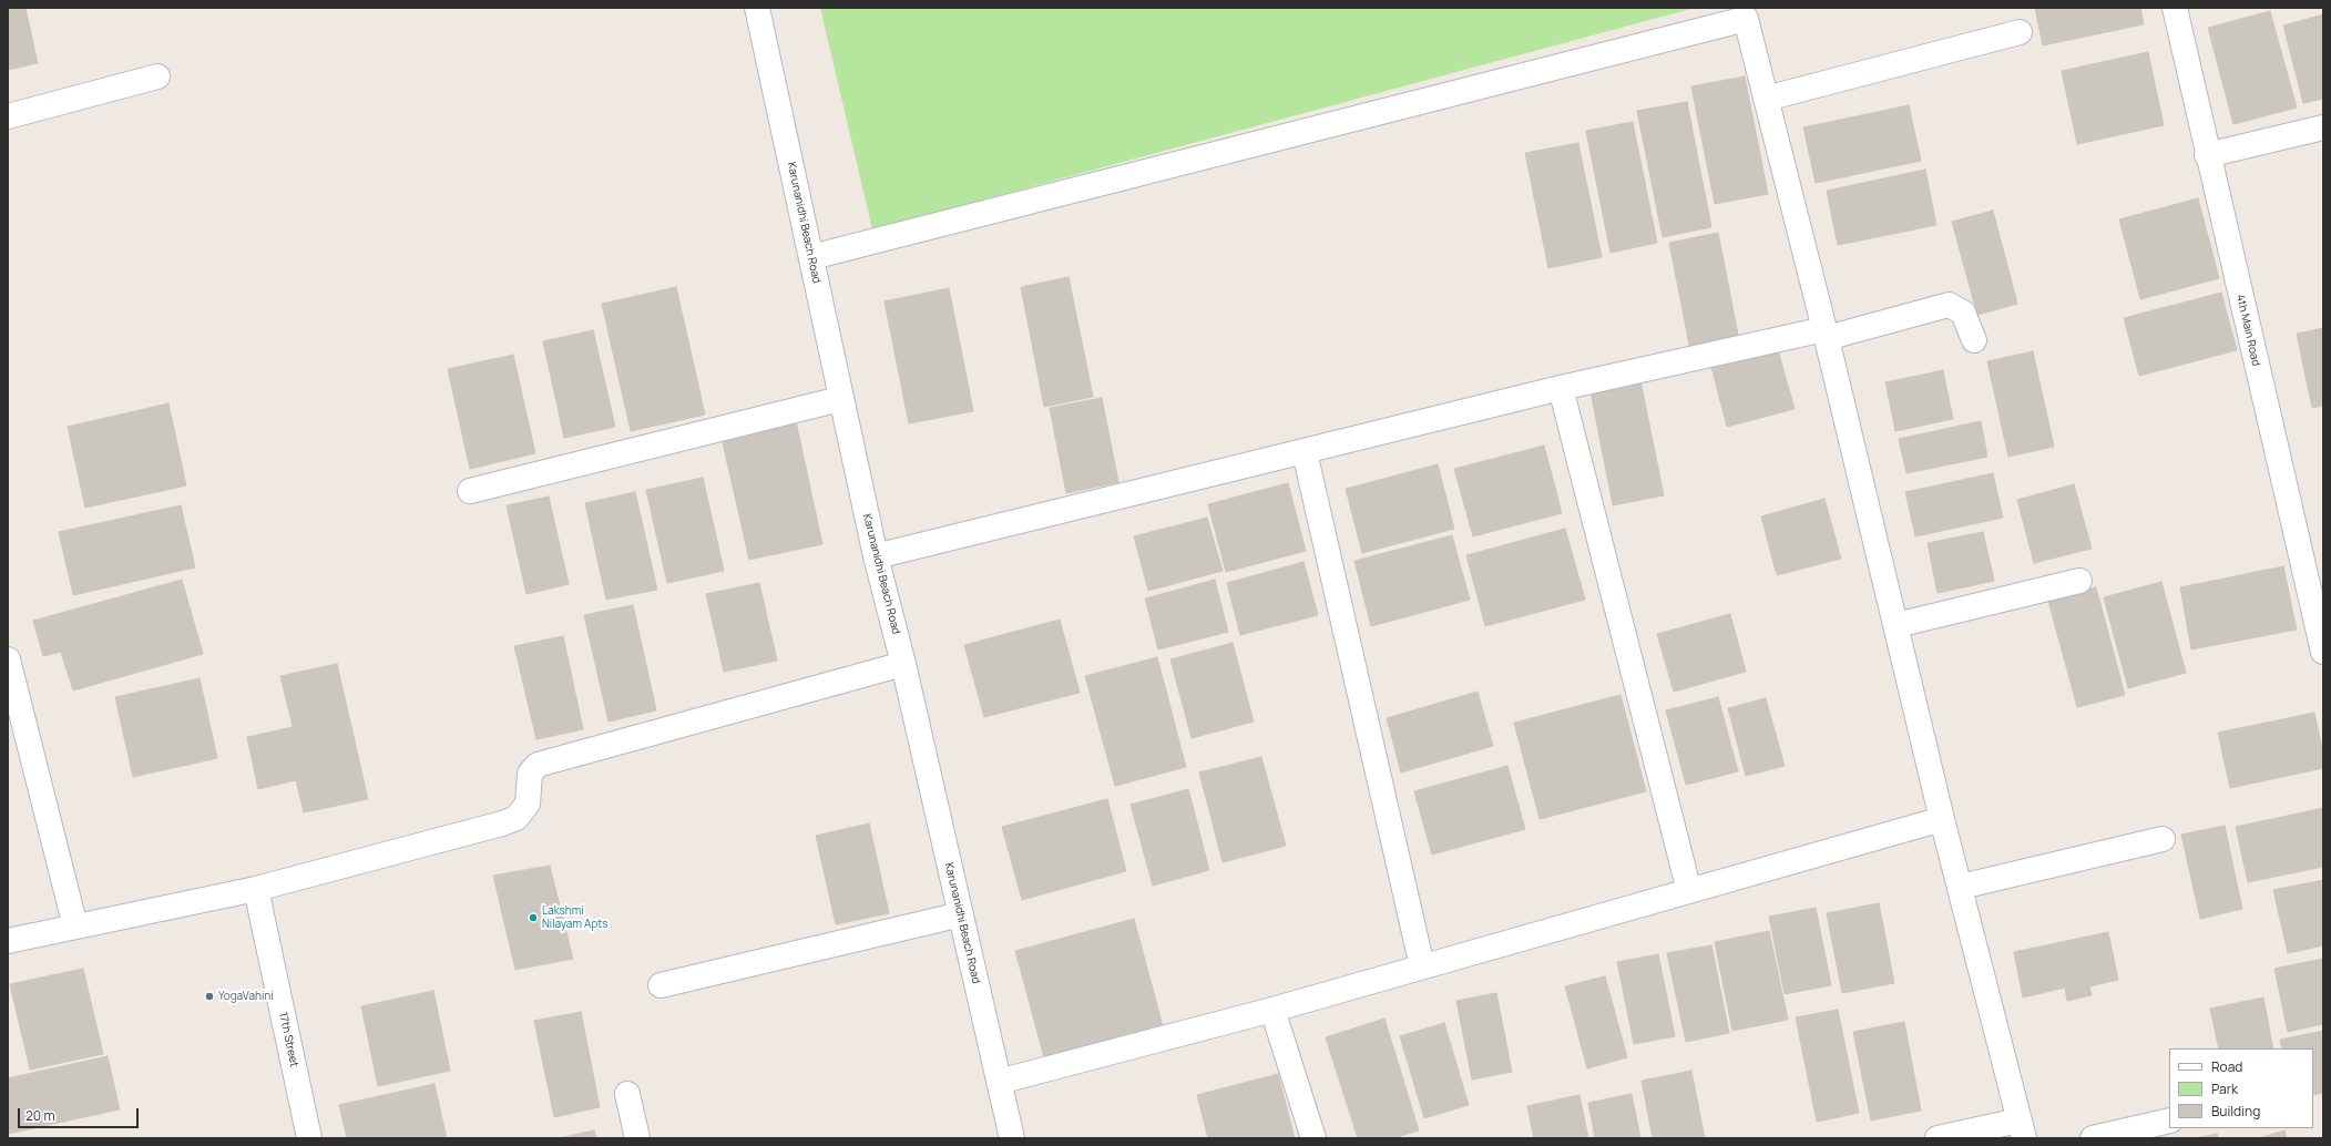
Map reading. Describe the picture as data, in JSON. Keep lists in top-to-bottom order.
{
  "streets": {
    "street": ["Karunanidhi Beach Road", "4th Main Road", "17th Street"]
  },
  "places": ["Lakshmi Nilayam Apts", "YogaVahini"],
  "legend": ["Road", "Park", "Building"],
  "scale_bar": "20 m"
}
